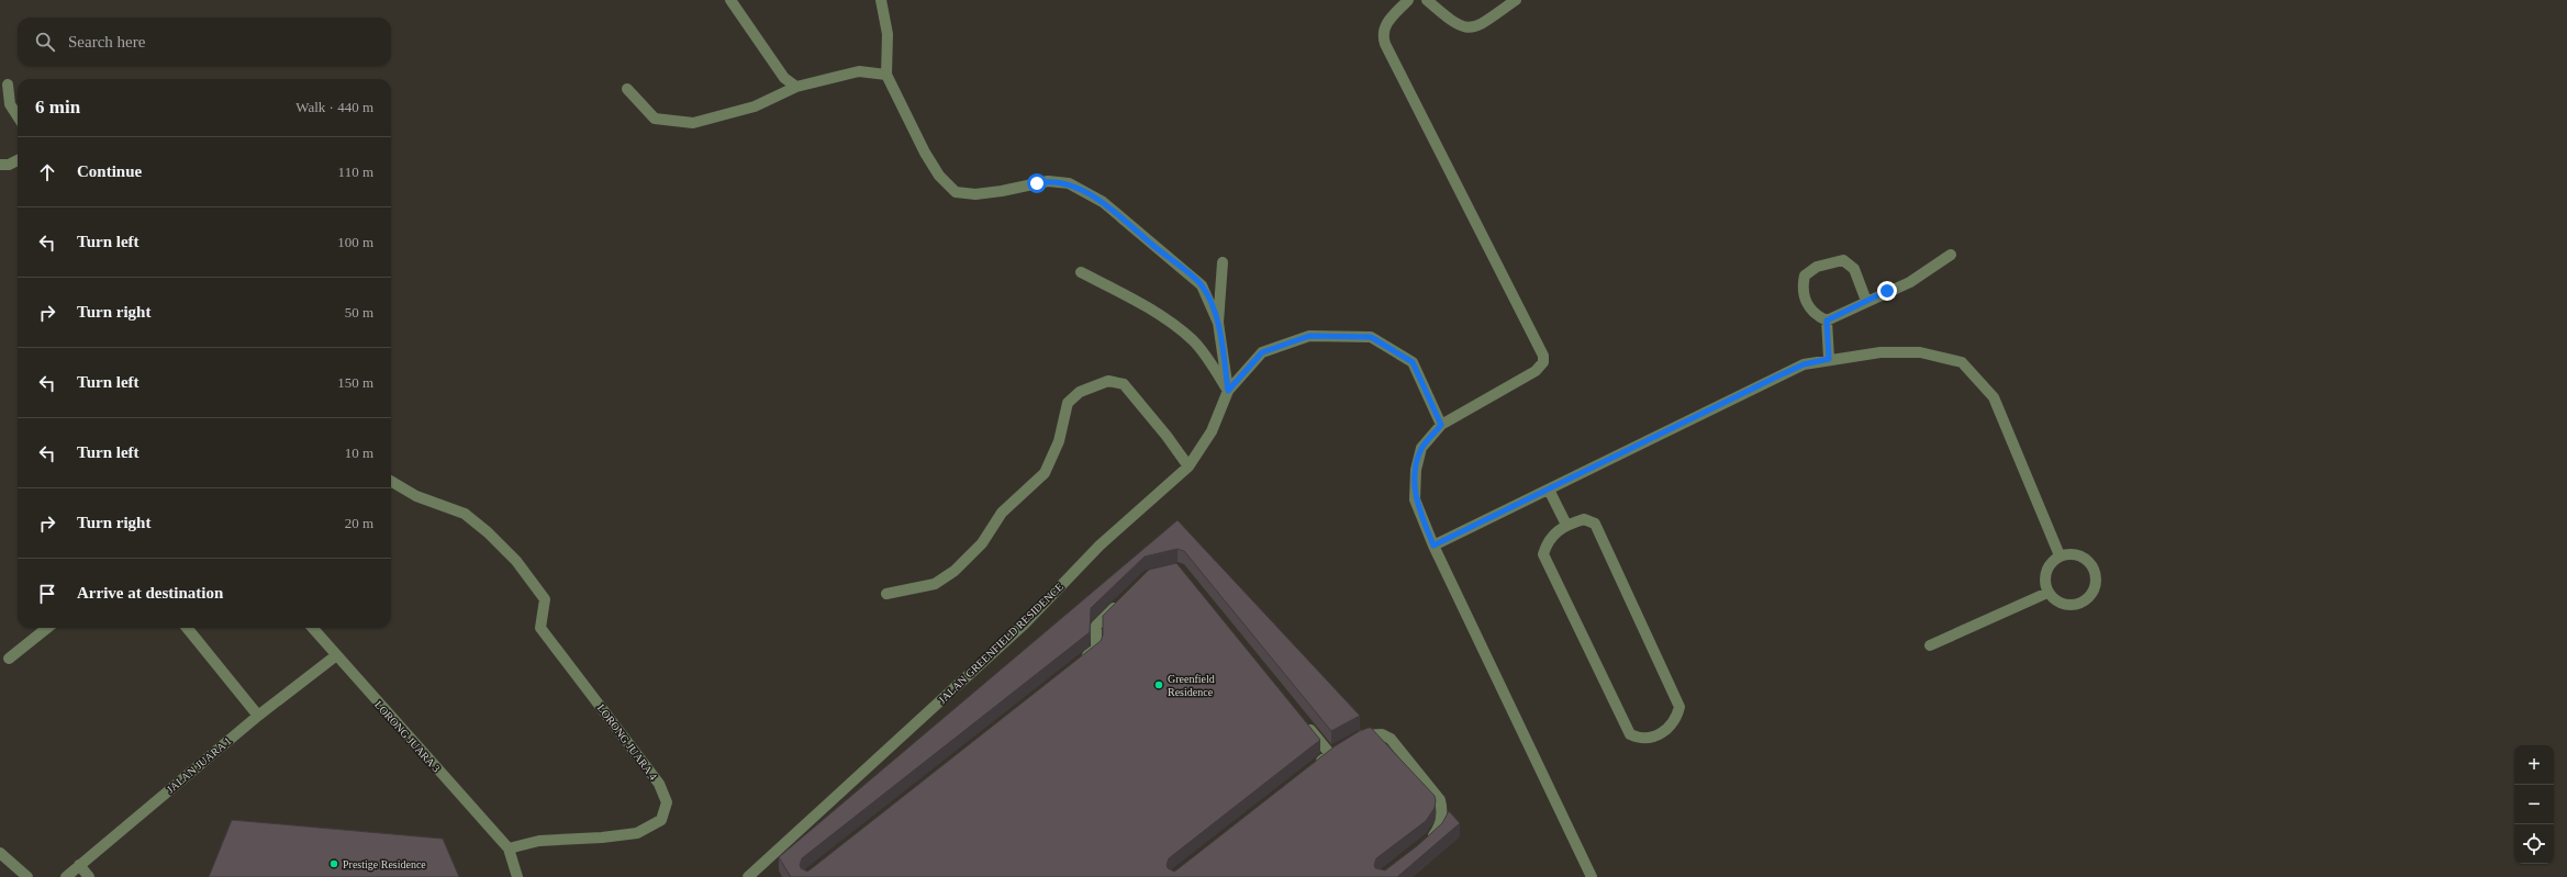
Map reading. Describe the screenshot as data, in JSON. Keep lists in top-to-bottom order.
{
  "streets": {
    "street": [
      "JALAN GREENFIELD RESIDENCE",
      "LORONG JUARA 3",
      "LORONG JUARA 4",
      "JALAN JUARA 1"
    ]
  },
  "crossings": [
    ["LORONG JUARA 3", "LORONG JUARA 4"],
    ["LORONG JUARA 3", "JALAN JUARA 1"]
  ],
  "places": ["Greenfield Residence", "Prestige Residence"],
  "page": {
    "search": "Search here",
    "heading": ["6 min", "Walk · 440 m"],
    "list": [
      ["Continue", "110 m"],
      ["Turn left", "100 m"],
      ["Turn right", "50 m"],
      ["Turn left", "150 m"],
      ["Turn left", "10 m"],
      ["Turn right", "20 m"],
      "Arrive at destination"
    ],
    "map_buttons": ["+", "−"]
  }
}
